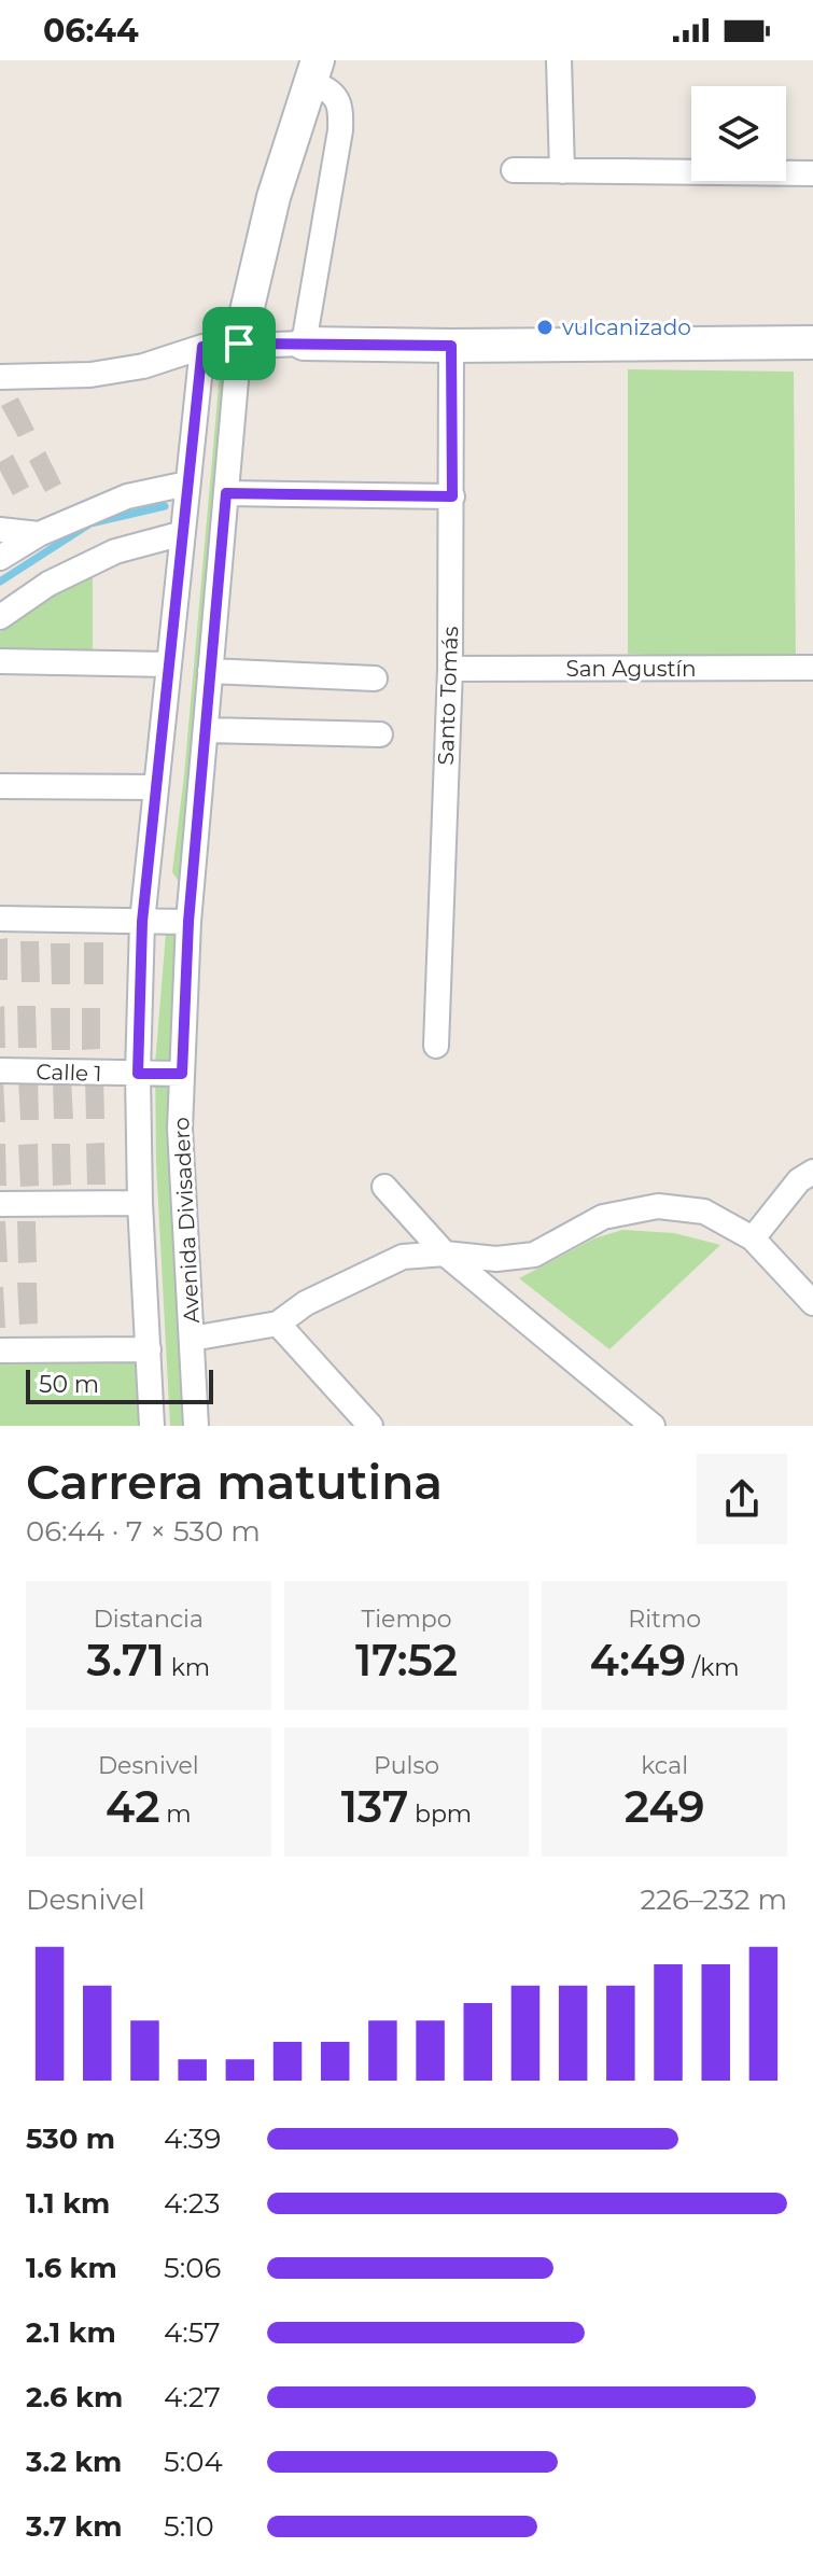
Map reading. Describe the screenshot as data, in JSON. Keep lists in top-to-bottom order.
{
  "streets": {
    "street": [
      "San Agustín",
      "Santo Tomás",
      "Calle 1",
      "Avenida Divisadero"
    ]
  },
  "crossings": [
    ["San Agustín", "Santo Tomás"],
    ["Calle 1", "Avenida Divisadero"]
  ],
  "places": ["vulcanizado"],
  "scale_bar": "50 m",
  "page": {
    "status": "06:44",
    "scale": "50 m",
    "heading": ["Carrera matutina", "06:44 · 7 × 530 m"],
    "stats": [
      ["Distancia", "3.71 km"],
      ["Tiempo", "17:52"],
      ["Ritmo", "4:49 /km"],
      ["Desnivel", "42 m"],
      ["Pulso", "137 bpm"],
      ["kcal", "249"]
    ],
    "chart": ["Desnivel", "226–232 m"],
    "list": [
      {
        "name": "530 m",
        "note": "4:39"
      },
      {
        "name": "1.1 km",
        "note": "4:23"
      },
      {
        "name": "1.6 km",
        "note": "5:06"
      },
      {
        "name": "2.1 km",
        "note": "4:57"
      },
      {
        "name": "2.6 km",
        "note": "4:27"
      },
      {
        "name": "3.2 km",
        "note": "5:04"
      },
      {
        "name": "3.7 km",
        "note": "5:10"
      }
    ]
  }
}
